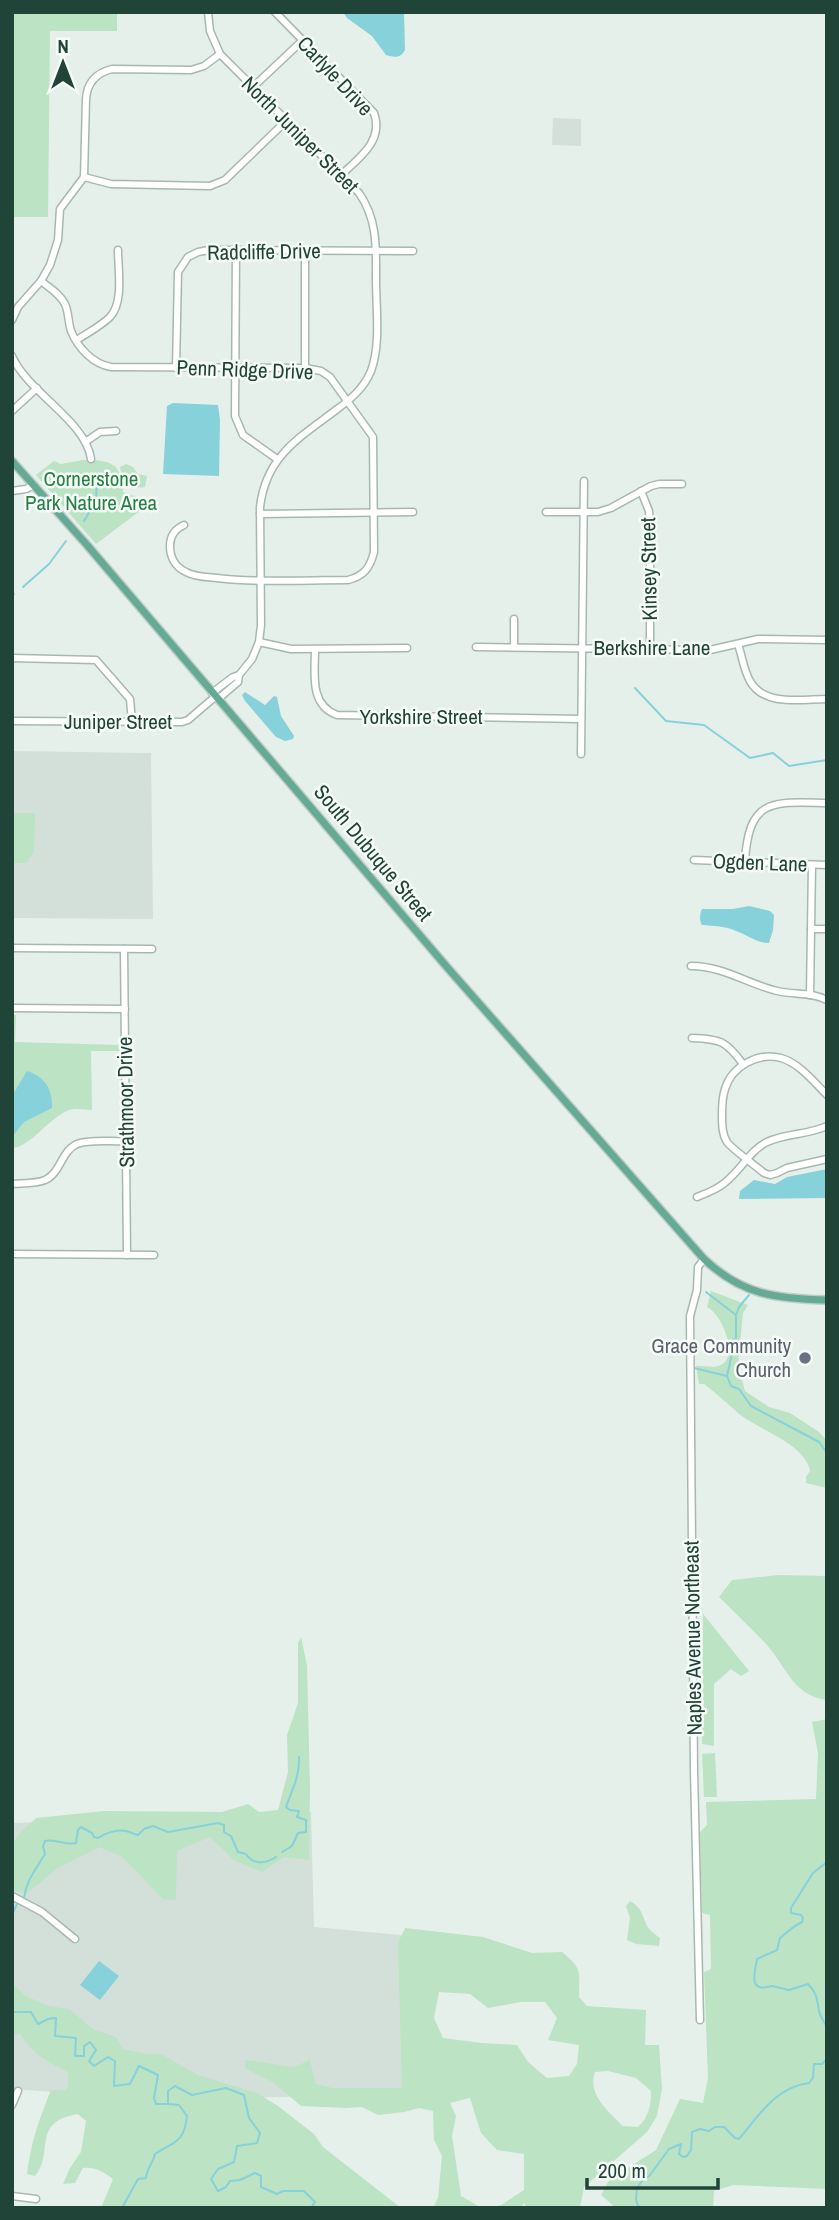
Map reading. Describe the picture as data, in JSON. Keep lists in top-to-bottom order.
{
  "streets": {
    "main road": ["South Dubuque Street"],
    "street": [
      "Carlyle Drive",
      "North Juniper Street",
      "Radcliffe Drive",
      "Penn Ridge Drive",
      "Kinsey Street",
      "Berkshire Lane",
      "Yorkshire Street",
      "Juniper Street",
      "Ogden Lane",
      "Strathmoor Drive",
      "Naples Avenue Northeast"
    ]
  },
  "crossings": [
    ["Carlyle Drive", "North Juniper Street"],
    ["North Juniper Street", "Radcliffe Drive"],
    ["North Juniper Street", "Penn Ridge Drive"],
    ["North Juniper Street", "Juniper Street"],
    ["North Juniper Street", "South Dubuque Street"],
    ["Radcliffe Drive", "Penn Ridge Drive"],
    ["Kinsey Street", "Berkshire Lane"],
    ["Juniper Street", "South Dubuque Street"],
    ["South Dubuque Street", "Naples Avenue Northeast"]
  ],
  "parks": ["Cornerstone Park Nature Area"],
  "places": ["Grace Community Church"],
  "scale_bar": "200 m",
  "north": "top"
}
